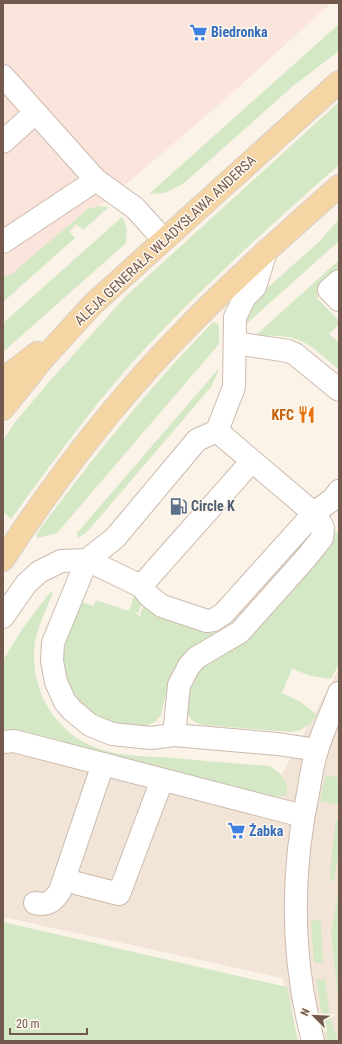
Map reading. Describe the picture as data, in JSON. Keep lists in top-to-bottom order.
{
  "streets": {
    "main road": ["ALEJA GENERAŁA WŁADYSŁAWA ANDERSA"]
  },
  "places": {
    "supermarket": ["Biedronka", "Żabka"],
    "restaurant": ["KFC"],
    "fuel station": ["Circle K"]
  },
  "scale_bar": "20 m",
  "north": "top left"
}
